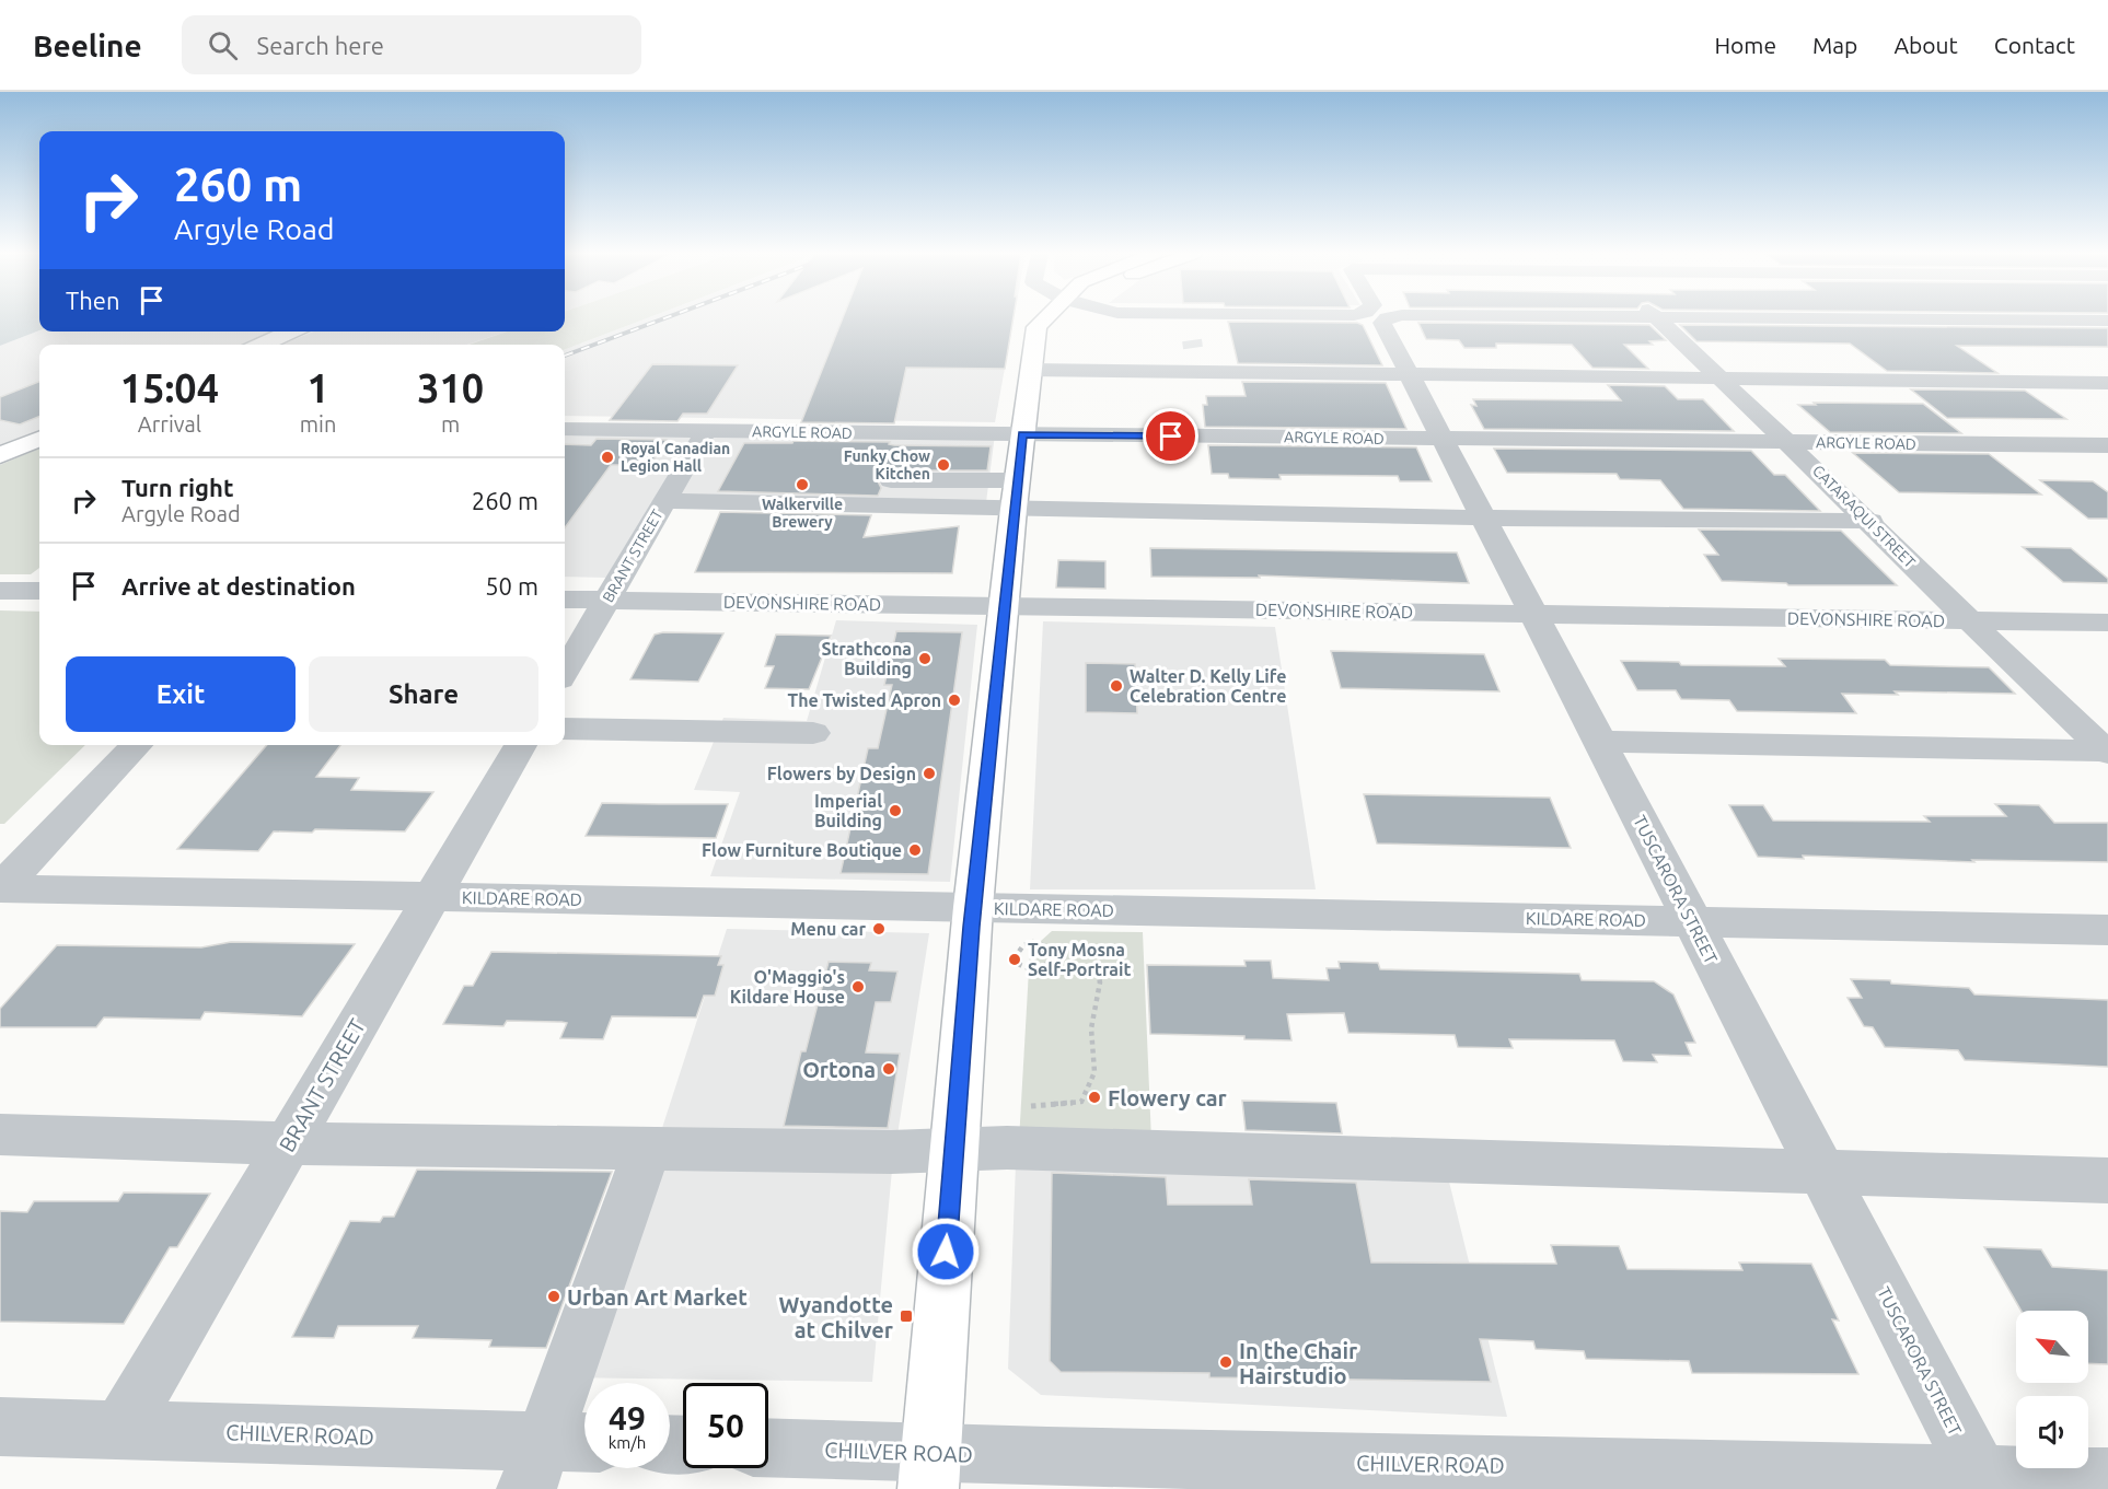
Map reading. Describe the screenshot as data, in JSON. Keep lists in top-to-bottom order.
{
  "streets": {
    "street": [
      "ARGYLE ROAD",
      "CATARAQUI STREET",
      "BRANT STREET",
      "DEVONSHIRE ROAD",
      "TUSCARORA STREET",
      "KILDARE ROAD",
      "CHILVER ROAD"
    ]
  },
  "crossings": [
    ["ARGYLE ROAD", "CATARAQUI STREET"],
    ["ARGYLE ROAD", "BRANT STREET"],
    ["ARGYLE ROAD", "TUSCARORA STREET"],
    ["CATARAQUI STREET", "DEVONSHIRE ROAD"],
    ["BRANT STREET", "DEVONSHIRE ROAD"],
    ["BRANT STREET", "KILDARE ROAD"],
    ["BRANT STREET", "CHILVER ROAD"],
    ["DEVONSHIRE ROAD", "TUSCARORA STREET"],
    ["TUSCARORA STREET", "KILDARE ROAD"],
    ["TUSCARORA STREET", "CHILVER ROAD"]
  ],
  "places": {
    "other": [
      "Royal Canadian Legion Hall",
      "Funky Chow Kitchen",
      "Walkerville Brewery",
      "Strathcona Building",
      "Walter D. Kelly Life Celebration Centre",
      "The Twisted Apron",
      "Flowers by Design",
      "Imperial Building",
      "Flow Furniture Boutique",
      "Menu car",
      "Tony Mosna Self-Portrait",
      "O'Maggio's Kildare House",
      "Ortona",
      "Flowery car",
      "Urban Art Market",
      "In the Chair Hairstudio"
    ],
    "transit": ["Wyandotte at Chilver"]
  },
  "north": "top left",
  "page": {
    "header": "Beeline",
    "search": "Search here",
    "nav": [
      "Home",
      "Map",
      "About",
      "Contact"
    ],
    "turn": ["260 m", "Argyle Road"],
    "then": "Then",
    "eta": [
      "15:04",
      "Arrival",
      "1",
      "min",
      "310",
      "m"
    ],
    "list": [
      {
        "name": "Turn right",
        "note": "Argyle Road",
        "value": "260 m"
      },
      {
        "name": "Arrive at destination",
        "value": "50 m"
      }
    ],
    "buttons": ["Exit", "Share"],
    "speed": "49 km/h",
    "limit": "50"
  }
}
